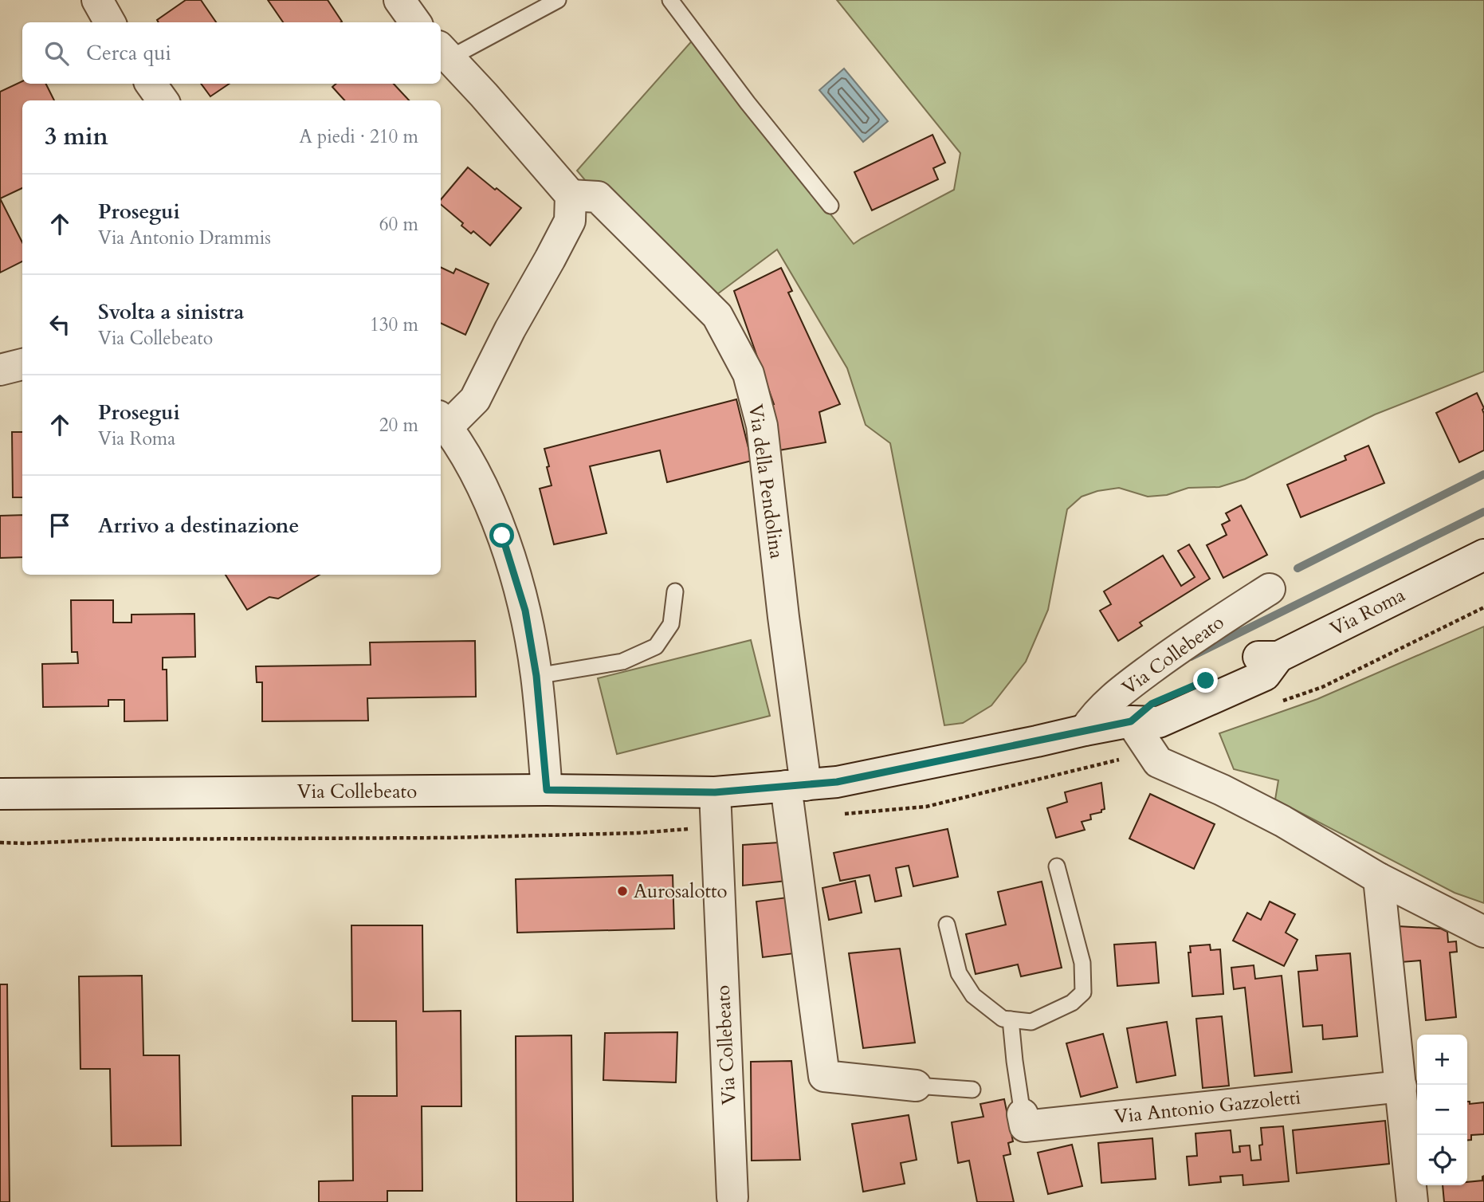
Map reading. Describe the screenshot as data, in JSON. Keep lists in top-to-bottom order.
{
  "streets": {
    "street": [
      "Via della Pendolina",
      "Via Roma",
      "Via Collebeato",
      "Via Antonio Gazzoletti"
    ]
  },
  "crossings": [
    ["Via della Pendolina", "Via Collebeato"],
    ["Via Roma", "Via Collebeato"]
  ],
  "places": ["Aurosalotto"],
  "page": {
    "search": "Cerca qui",
    "heading": ["3 min", "A piedi · 210 m"],
    "list": [
      ["Prosegui", "Via Antonio Drammis", "60 m"],
      ["Svolta a sinistra", "Via Collebeato", "130 m"],
      ["Prosegui", "Via Roma", "20 m"],
      "Arrivo a destinazione"
    ],
    "map_buttons": ["+", "−"]
  }
}
